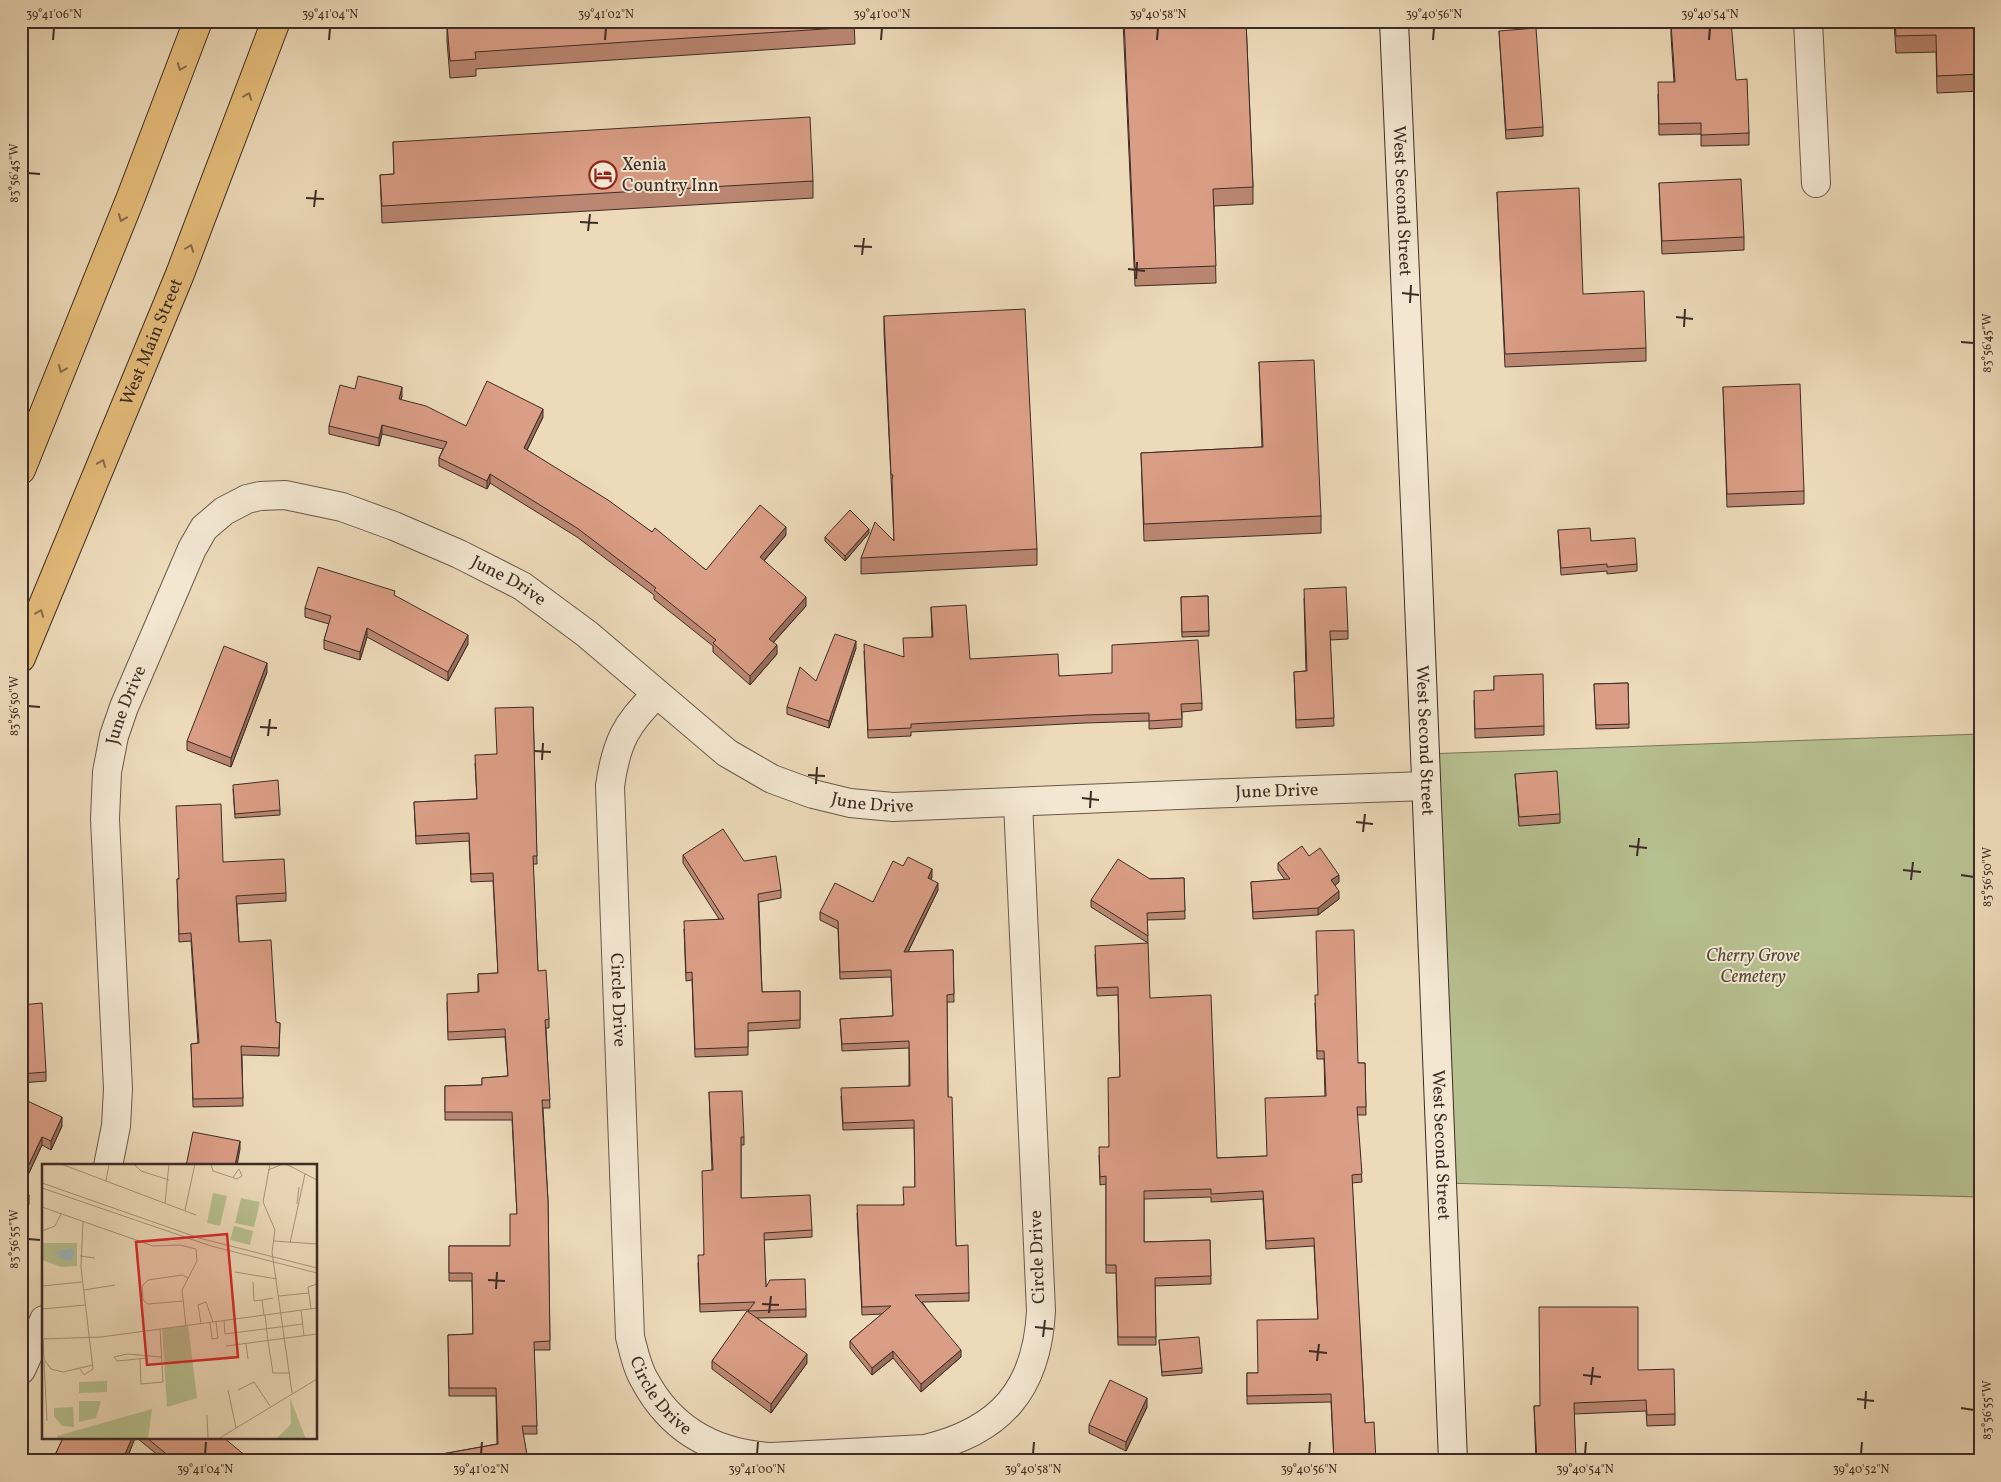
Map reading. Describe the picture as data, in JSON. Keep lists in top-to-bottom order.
{
  "streets": {
    "main road": ["West Main Street"],
    "street": ["West Second Street", "June Drive", "Circle Drive"]
  },
  "crossings": [
    ["West Second Street", "June Drive"],
    ["June Drive", "Circle Drive"]
  ],
  "parks": ["Cherry Grove Cemetery"],
  "places": {
    "hotel": ["Xenia Country Inn"]
  },
  "coordinates": [
    "39°41'06\"N",
    "39°41'04\"N",
    "39°41'02\"N",
    "39°41'00\"N",
    "39°40'58\"N",
    "39°40'56\"N",
    "39°40'54\"N",
    "83°56'45\"W",
    "83°56'50\"W",
    "83°56'55\"W",
    "39°40'52\"N"
  ]
}
